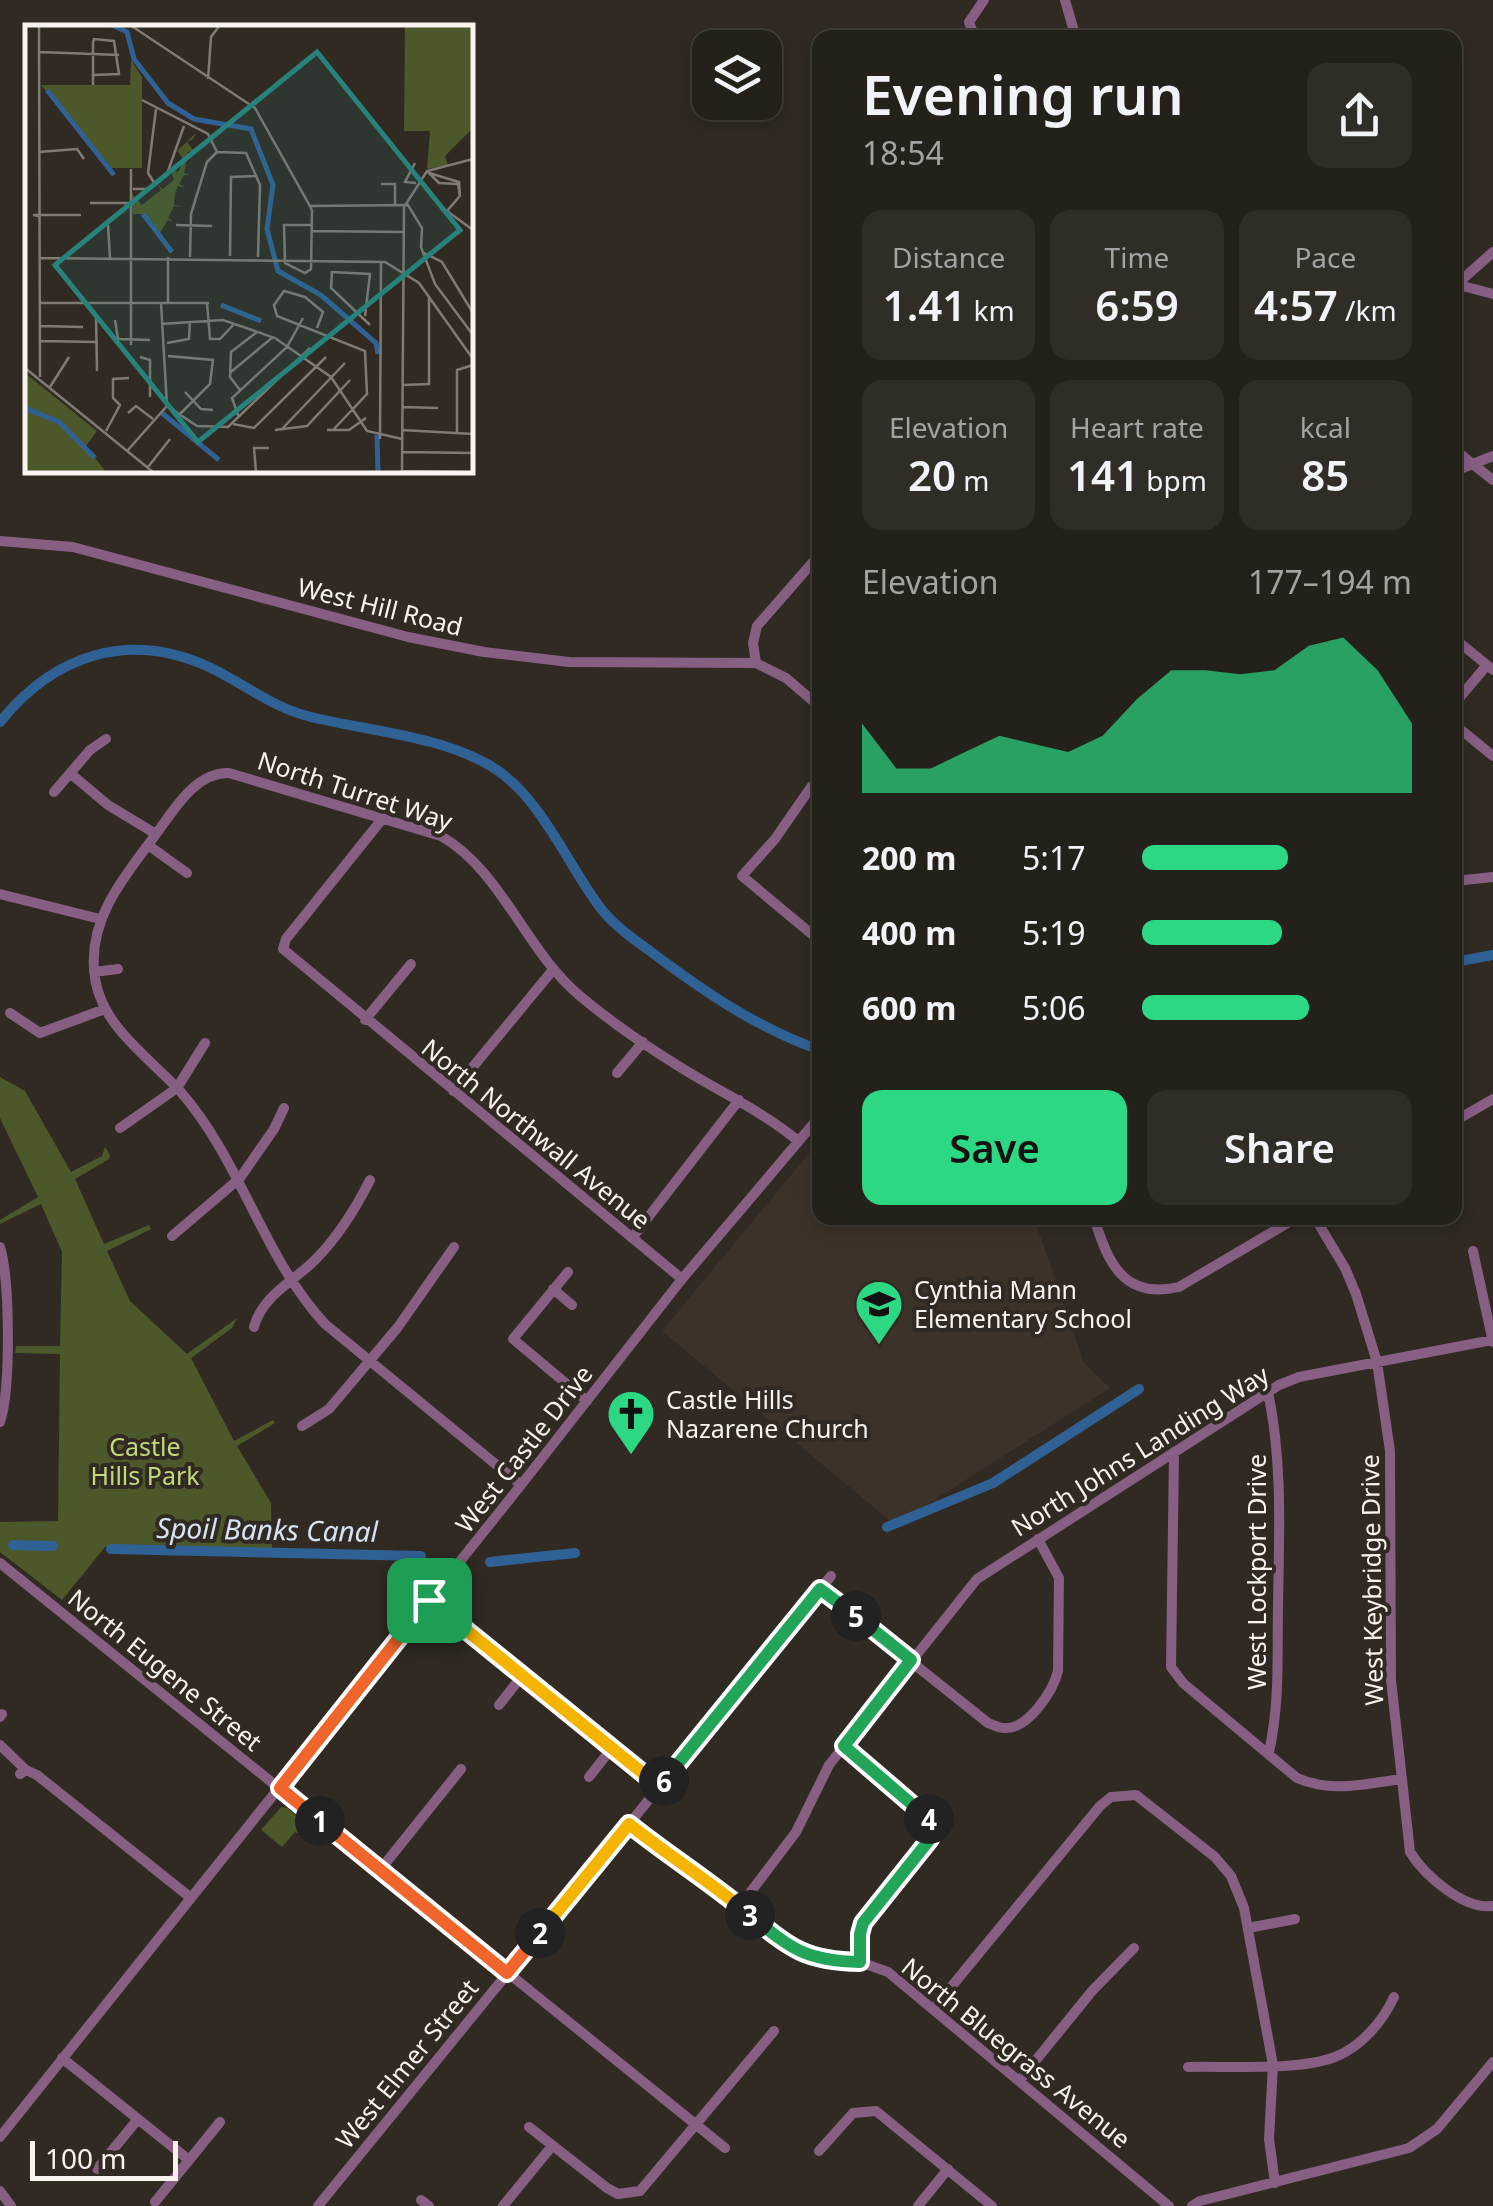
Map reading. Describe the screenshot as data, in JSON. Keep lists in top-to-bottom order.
{
  "streets": {
    "street": [
      "West Hill Road",
      "North Turret Way",
      "North Northwall Avenue",
      "West Castle Drive",
      "North Johns Landing Way",
      "West Lockport Drive",
      "West Keybridge Drive",
      "North Eugene Street",
      "North Bluegrass Avenue",
      "West Elmer Street"
    ]
  },
  "crossings": [
    ["North Turret Way", "North Northwall Avenue"],
    ["North Turret Way", "West Castle Drive"],
    ["North Northwall Avenue", "West Castle Drive"],
    ["West Castle Drive", "North Eugene Street"],
    ["North Johns Landing Way", "West Lockport Drive"],
    ["North Johns Landing Way", "West Keybridge Drive"],
    ["North Johns Landing Way", "North Bluegrass Avenue"],
    ["North Eugene Street", "West Elmer Street"],
    ["North Bluegrass Avenue", "West Elmer Street"]
  ],
  "water": ["Spoil Banks Canal"],
  "parks": ["Castle Hills Park"],
  "places": {
    "school or university": ["Cynthia Mann Elementary School"],
    "church": ["Castle Hills Nazarene Church"]
  },
  "scale_bar": "100 m",
  "page": {
    "heading": ["Evening run", "18:54"],
    "stats": [
      ["Distance", "1.41 km"],
      ["Time", "6:59"],
      ["Pace", "4:57 /km"],
      ["Elevation", "20 m"],
      ["Heart rate", "141 bpm"],
      ["kcal", "85"]
    ],
    "chart": ["Elevation", "177–194 m"],
    "list": [
      {
        "name": "200 m",
        "note": "5:17"
      },
      {
        "name": "400 m",
        "note": "5:19"
      },
      {
        "name": "600 m",
        "note": "5:06"
      }
    ],
    "buttons": ["Save", "Share"],
    "pins": [
      "5",
      "6",
      "4",
      "1",
      "3",
      "2"
    ],
    "scale": "100 m"
  }
}
